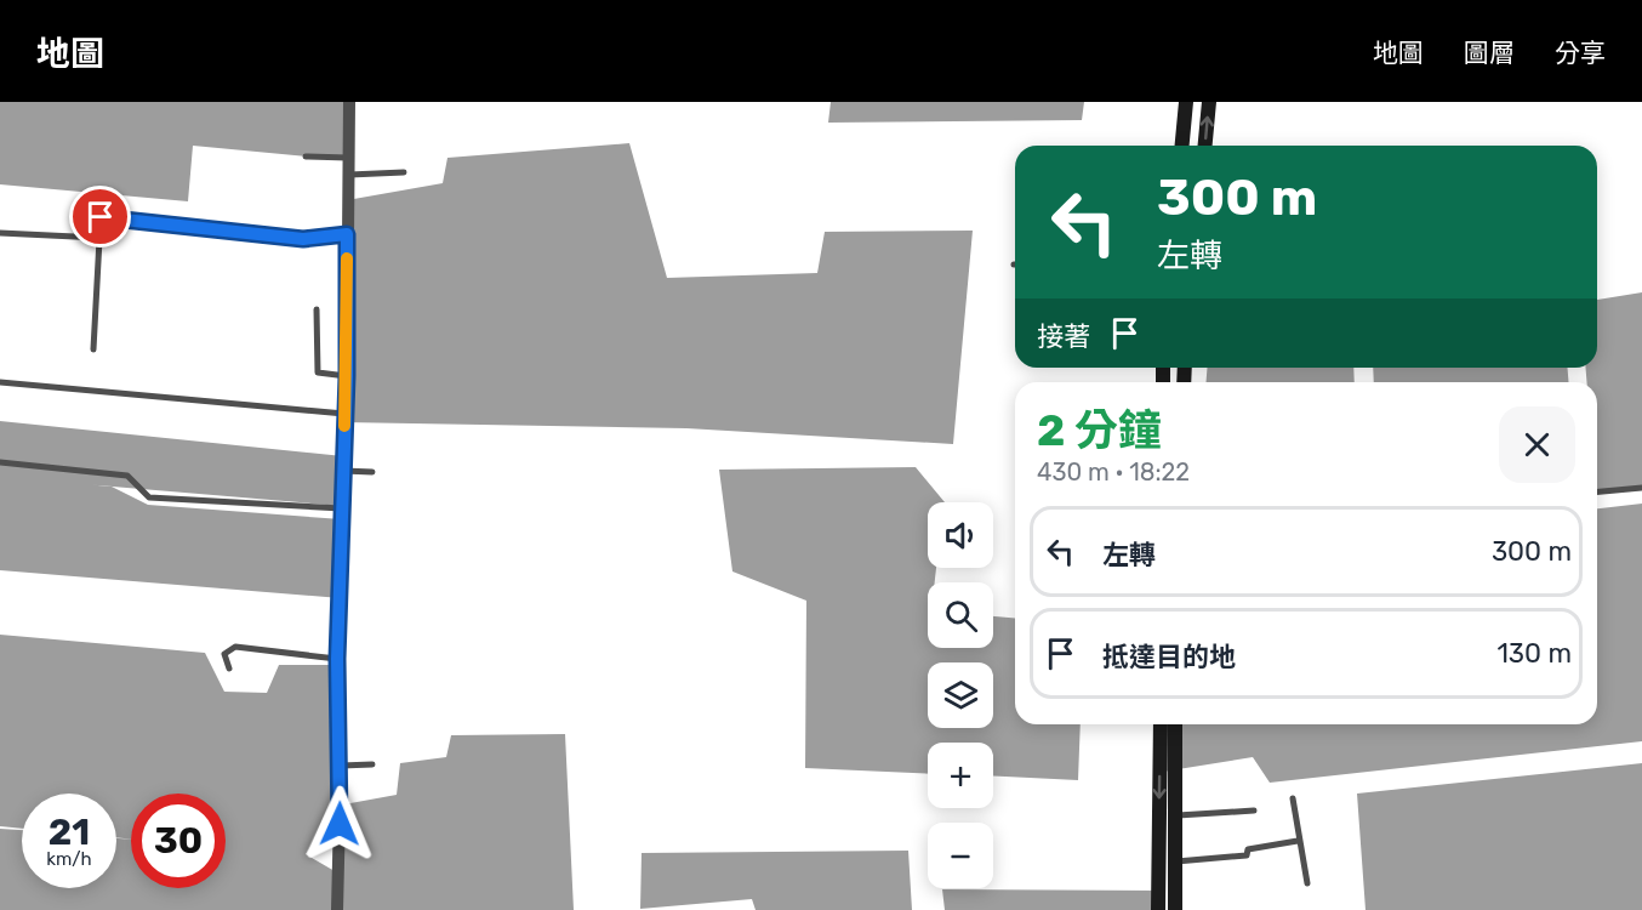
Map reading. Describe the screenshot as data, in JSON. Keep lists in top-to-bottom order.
{
  "page": {
    "header": "地圖",
    "nav": ["地圖", "圖層", "分享"],
    "turn": ["300 m", "左轉"],
    "then": "接著",
    "heading": ["2 分鐘", "430 m · 18:22"],
    "map_buttons": ["+", "−"],
    "list": [
      {
        "name": "左轉",
        "value": "300 m"
      },
      {
        "name": "抵達目的地",
        "value": "130 m"
      }
    ],
    "speed": "21 km/h",
    "limit": "30"
  }
}
